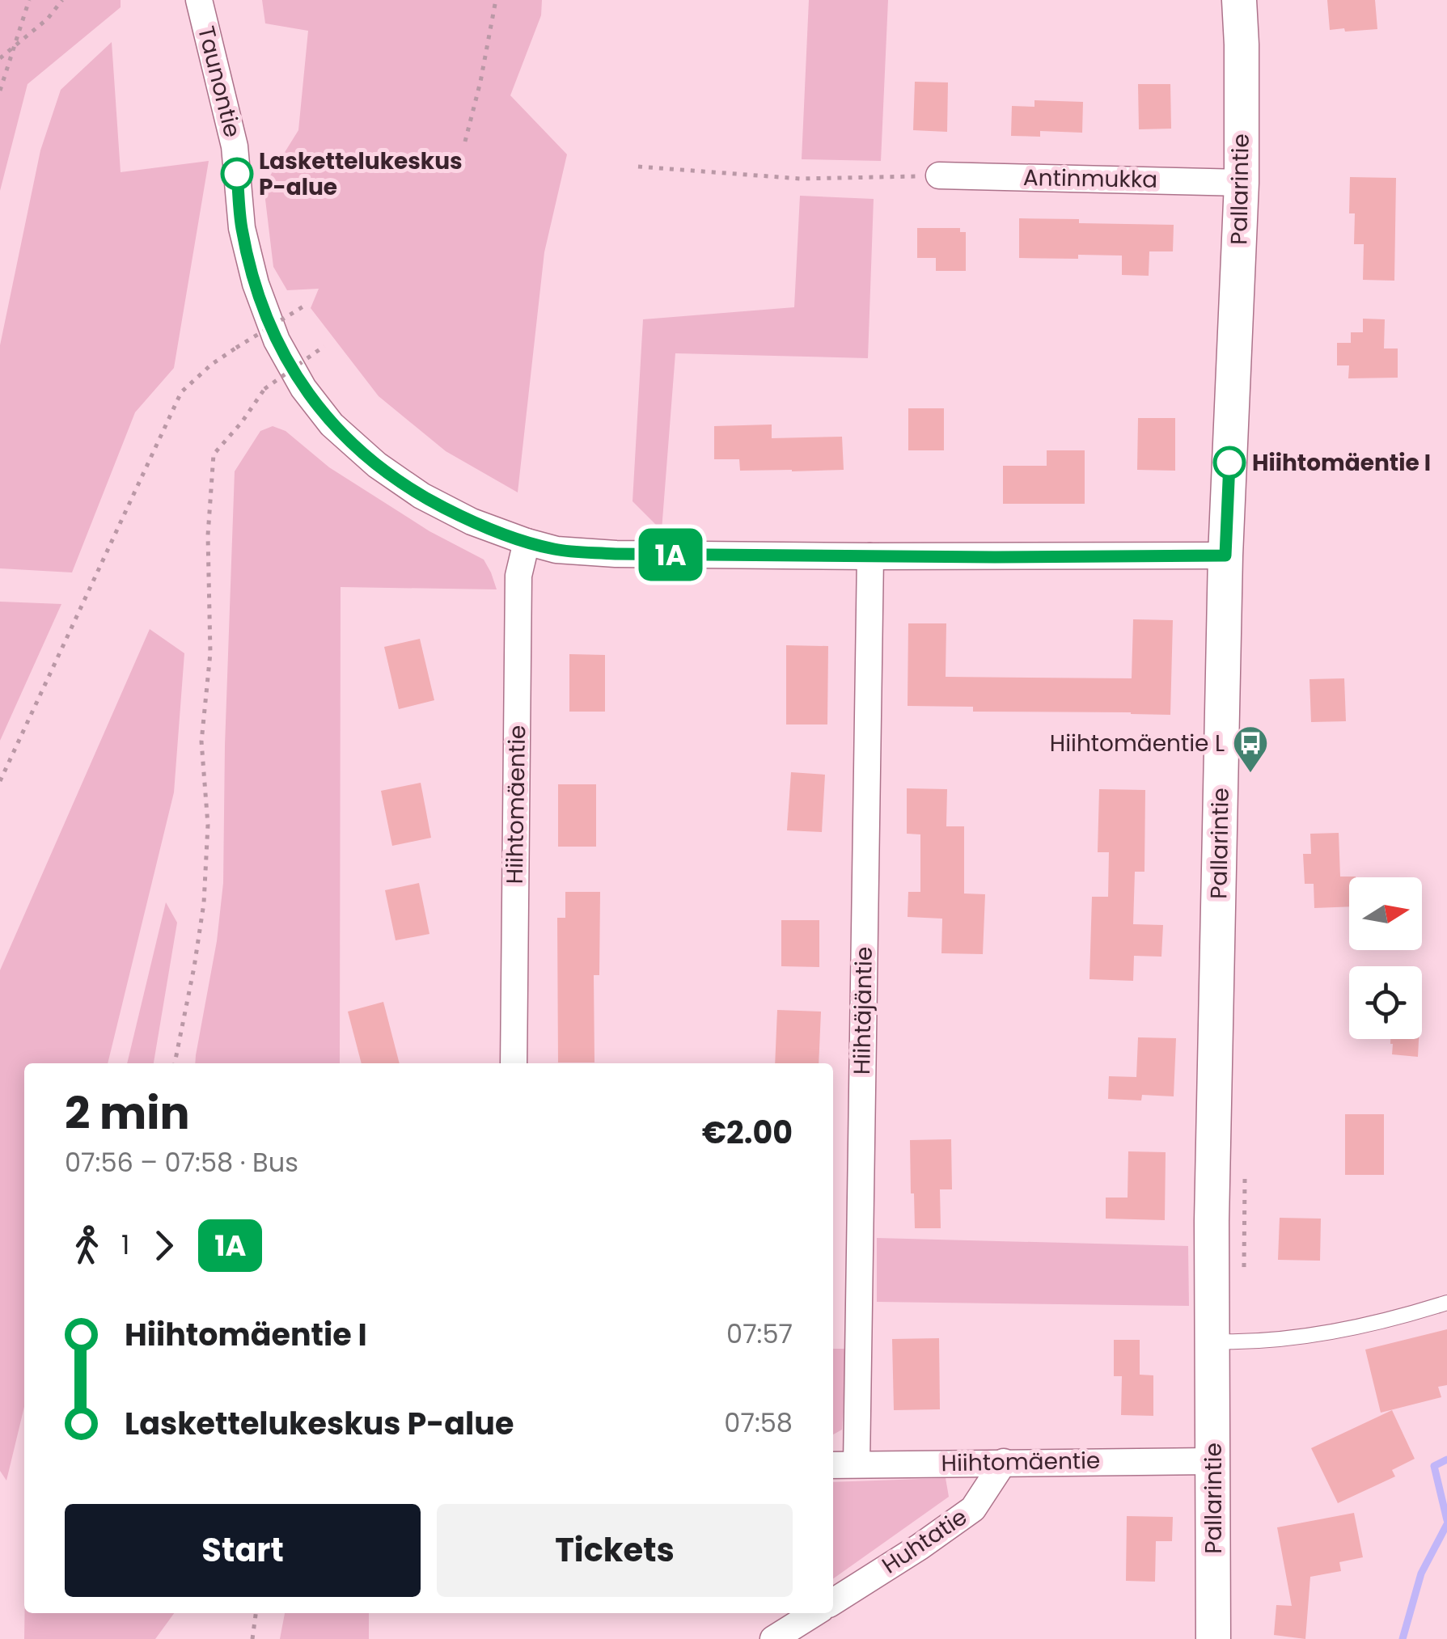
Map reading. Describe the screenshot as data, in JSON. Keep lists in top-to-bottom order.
{
  "streets": {
    "street": [
      "Taunontie",
      "Antinmukka",
      "Pallarintie",
      "Hiihtomäentie",
      "Hiihtäjäntie",
      "Huhtatie"
    ]
  },
  "crossings": [
    ["Taunontie", "Pallarintie"],
    ["Taunontie", "Hiihtomäentie"],
    ["Taunontie", "Hiihtäjäntie"],
    ["Antinmukka", "Pallarintie"],
    ["Pallarintie", "Hiihtomäentie"],
    ["Hiihtomäentie", "Hiihtäjäntie"],
    ["Hiihtomäentie", "Huhtatie"]
  ],
  "places": {
    "other": ["Laskettelukeskus P-alue", "Hiihtomäentie I"],
    "bus stop": ["Hiihtomäentie L"]
  },
  "lines": ["bus line 1A"],
  "north": "right",
  "page": {
    "on_map": "1A",
    "heading": ["2 min", "07:56 – 07:58 · Bus", "€2.00"],
    "legs": ["1", "1A"],
    "list": [
      {
        "name": "Hiihtomäentie I",
        "value": "07:57"
      },
      {
        "name": "Laskettelukeskus P-alue",
        "value": "07:58"
      }
    ],
    "buttons": ["Start", "Tickets"]
  }
}
